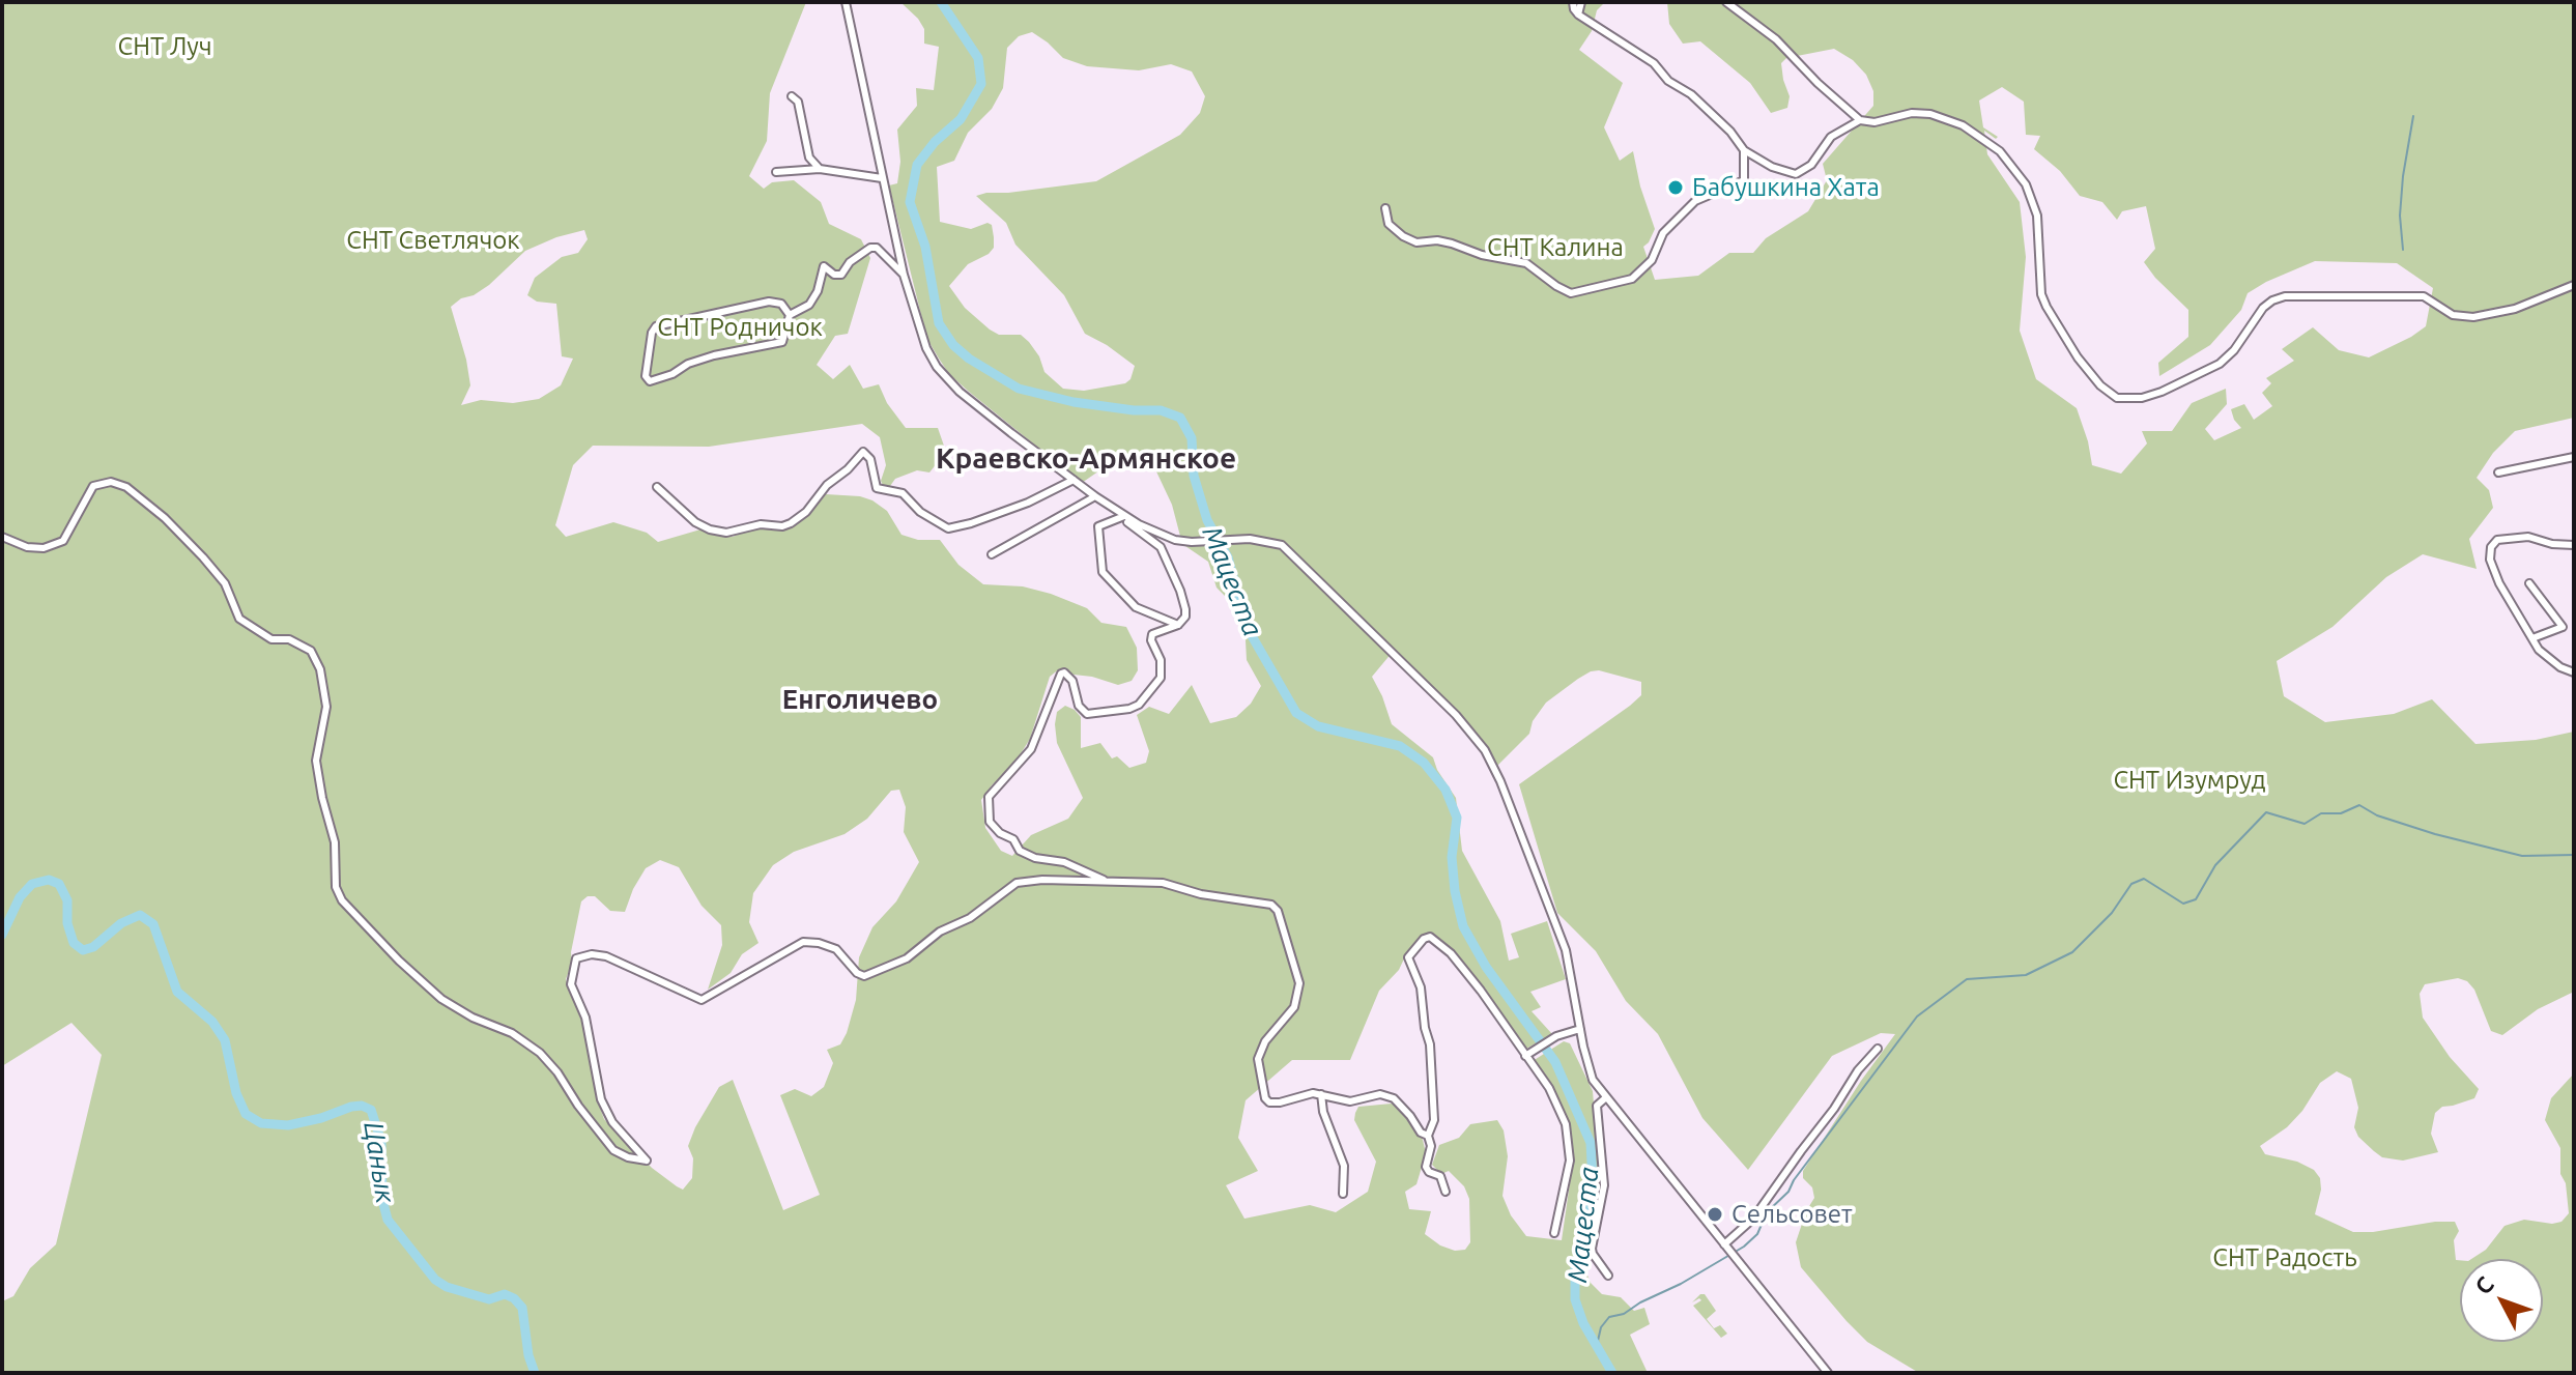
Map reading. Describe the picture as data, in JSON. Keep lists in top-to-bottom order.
{
  "districts": ["Краевско-Армянское", "Енголичево"],
  "water": ["Мацеста", "Цанык"],
  "parks": [
    "СНТ Луч",
    "СНТ Светлячок",
    "СНТ Калина",
    "СНТ Родничок",
    "СНТ Изумруд",
    "СНТ Радость"
  ],
  "places": ["Бабушкина Хата", "Сельсовет"],
  "north": "top left"
}
